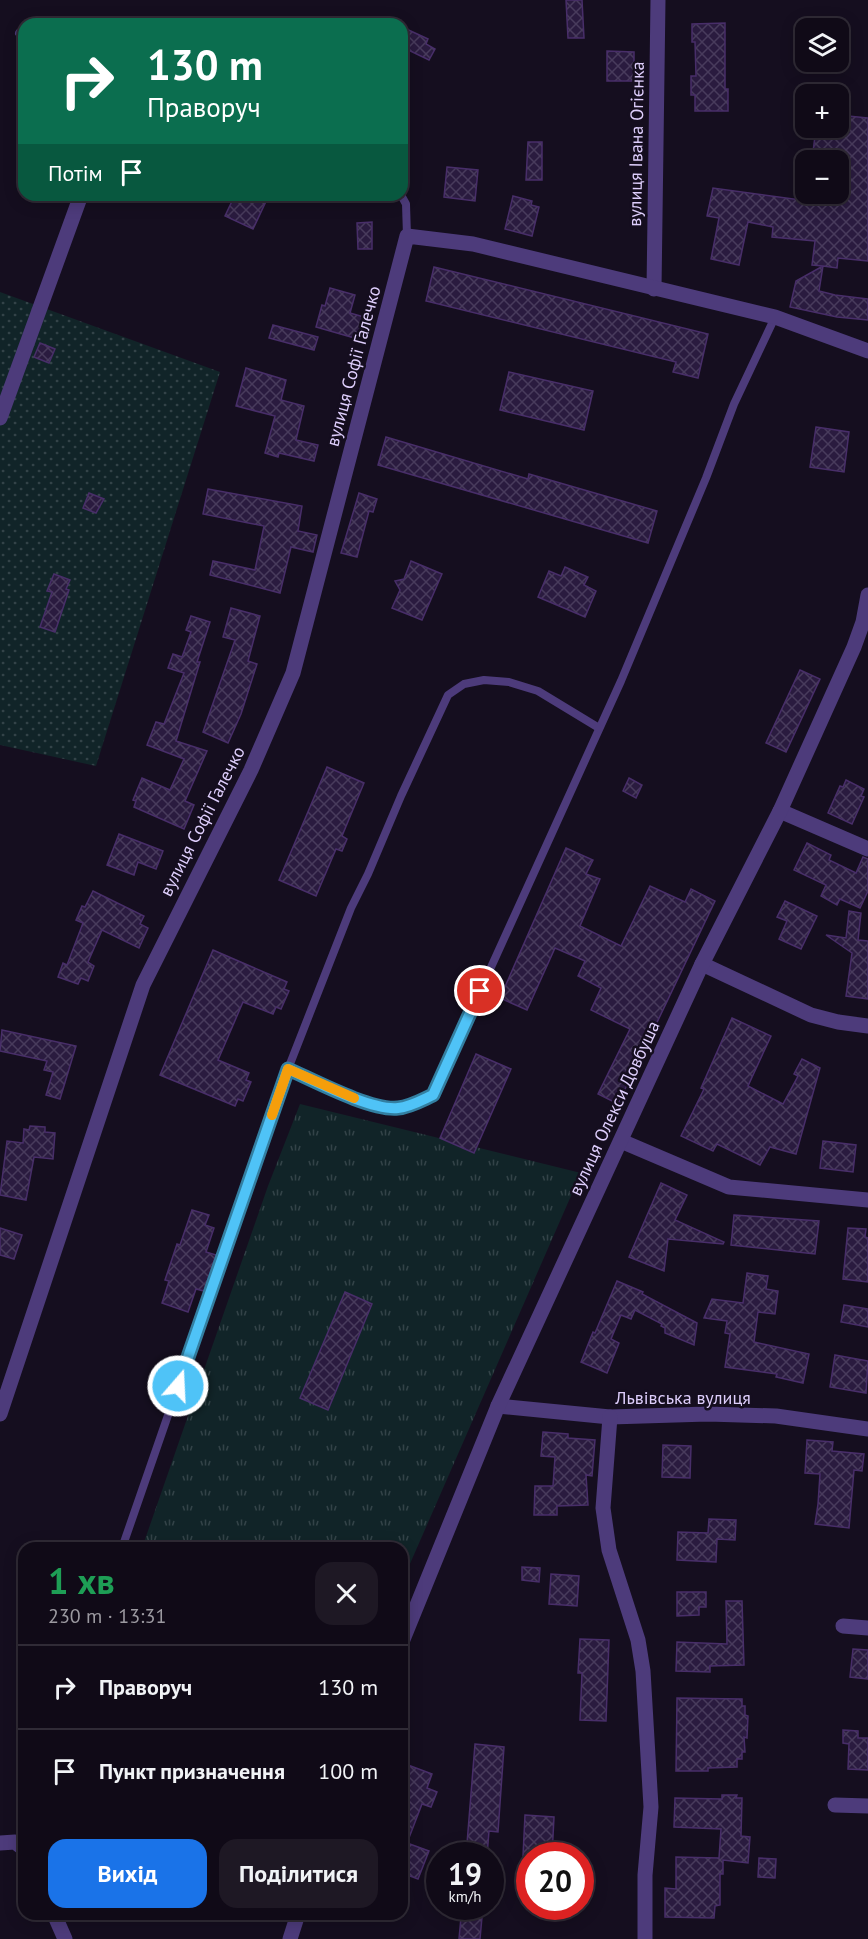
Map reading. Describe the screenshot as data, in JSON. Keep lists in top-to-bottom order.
{
  "streets": {
    "street": [
      "вулиця Івана Огієнка",
      "вулиця Софії Галечко",
      "вулиця Олекси Довбуша",
      "Львівська вулиця"
    ]
  },
  "crossings": [
    ["вулиця Олекси Довбуша", "Львівська вулиця"]
  ],
  "page": {
    "map_buttons": ["+", "−"],
    "turn": ["130 m", "Праворуч"],
    "then": "Потім",
    "heading": ["1 хв", "230 m · 13:31"],
    "list": [
      {
        "name": "Праворуч",
        "value": "130 m"
      },
      {
        "name": "Пункт призначення",
        "value": "100 m"
      }
    ],
    "buttons": ["Вихід", "Поділитися"],
    "speed": "19 km/h",
    "limit": "20"
  }
}
